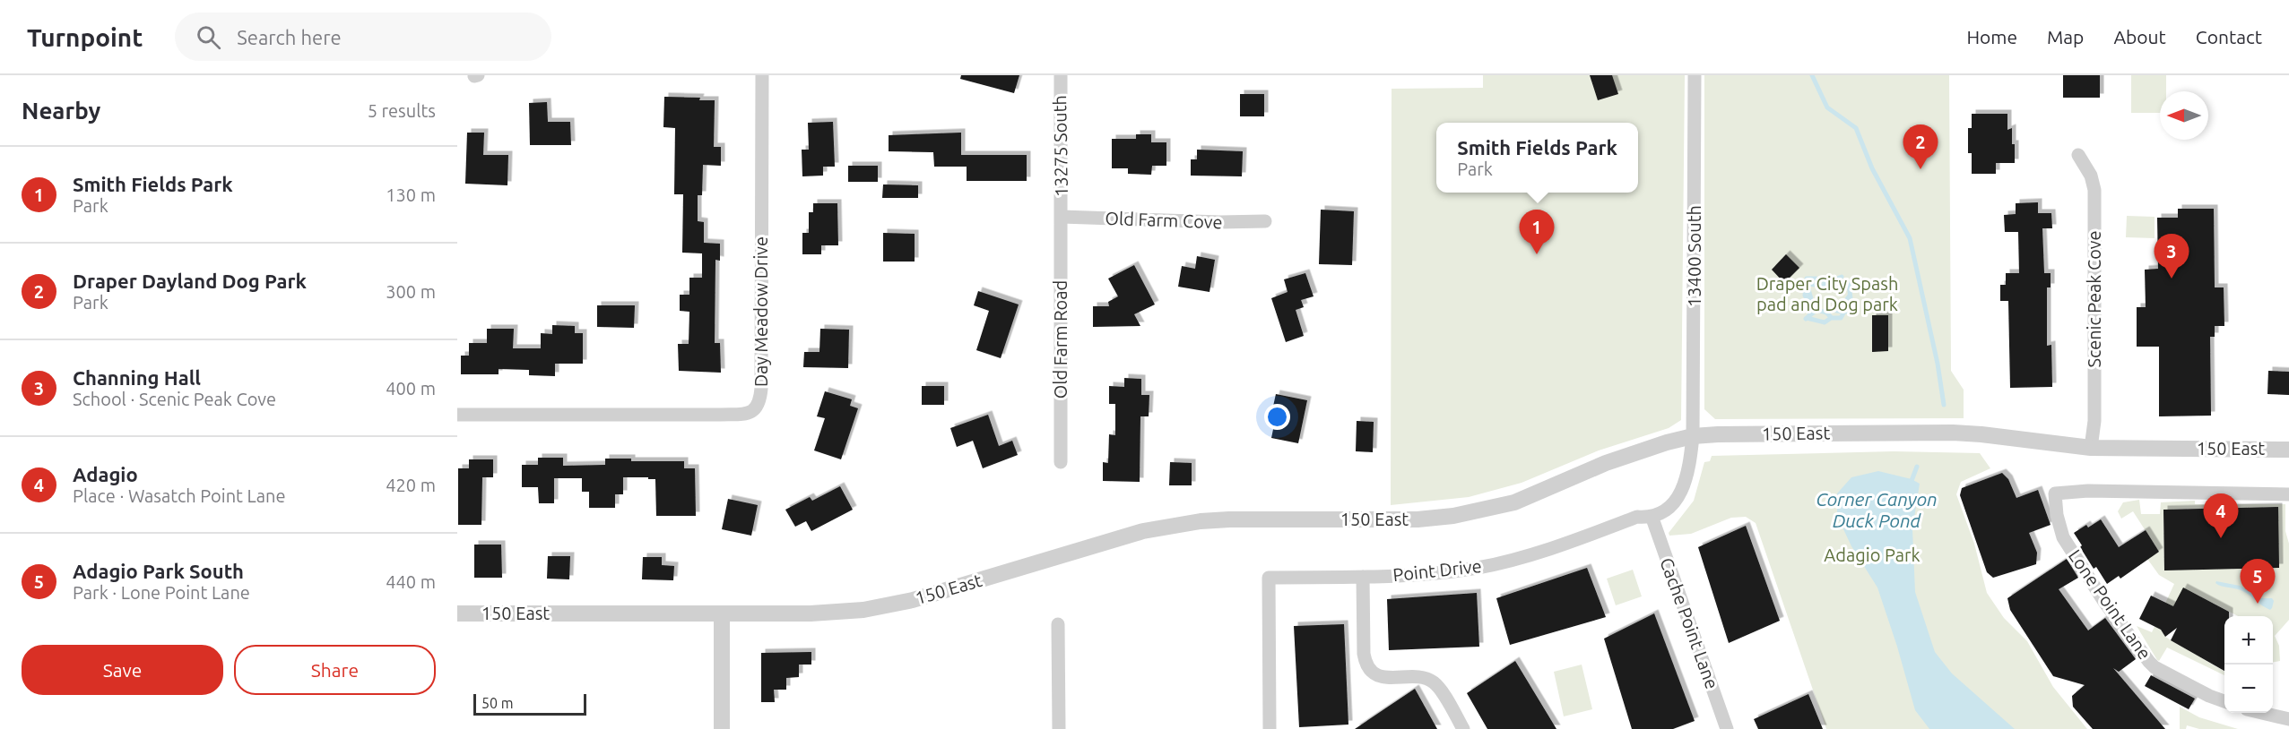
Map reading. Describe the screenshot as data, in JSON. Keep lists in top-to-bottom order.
{
  "streets": {
    "street": [
      "13275 South",
      "Old Farm Cove",
      "13400 South",
      "Scenic Peak Cove",
      "Day Meadow Drive",
      "Old Farm Road",
      "150 East",
      "Point Drive",
      "Lone Point Lane",
      "Cache Point Lane"
    ]
  },
  "crossings": [
    ["13275 South", "Old Farm Cove"],
    ["13275 South", "Old Farm Road"],
    ["Old Farm Cove", "Old Farm Road"],
    ["13400 South", "150 East"],
    ["Scenic Peak Cove", "150 East"],
    ["Point Drive", "Cache Point Lane"]
  ],
  "water": ["Corner Canyon Duck Pond"],
  "parks": ["Draper City Spash pad and Dog park", "Adagio Park"],
  "scale_bar": "50 m",
  "north": "left",
  "page": {
    "header": "Turnpoint",
    "search": "Search here",
    "nav": [
      "Home",
      "Map",
      "About",
      "Contact"
    ],
    "heading": ["Nearby", "5 results"],
    "popup": ["Smith Fields Park", "Park"],
    "pins": [
      "2",
      "1",
      "3",
      "4",
      "5"
    ],
    "list": [
      {
        "mark": "1",
        "name": "Smith Fields Park",
        "note": "Park",
        "value": "130 m"
      },
      {
        "mark": "2",
        "name": "Draper Dayland Dog Park",
        "note": "Park",
        "value": "300 m"
      },
      {
        "mark": "3",
        "name": "Channing Hall",
        "note": "School · Scenic Peak Cove",
        "value": "400 m"
      },
      {
        "mark": "4",
        "name": "Adagio",
        "note": "Place · Wasatch Point Lane",
        "value": "420 m"
      },
      {
        "mark": "5",
        "name": "Adagio Park South",
        "note": "Park · Lone Point Lane",
        "value": "440 m"
      }
    ],
    "map_buttons": ["+", "−"],
    "buttons": ["Save", "Share"],
    "scale": "50 m"
  }
}
